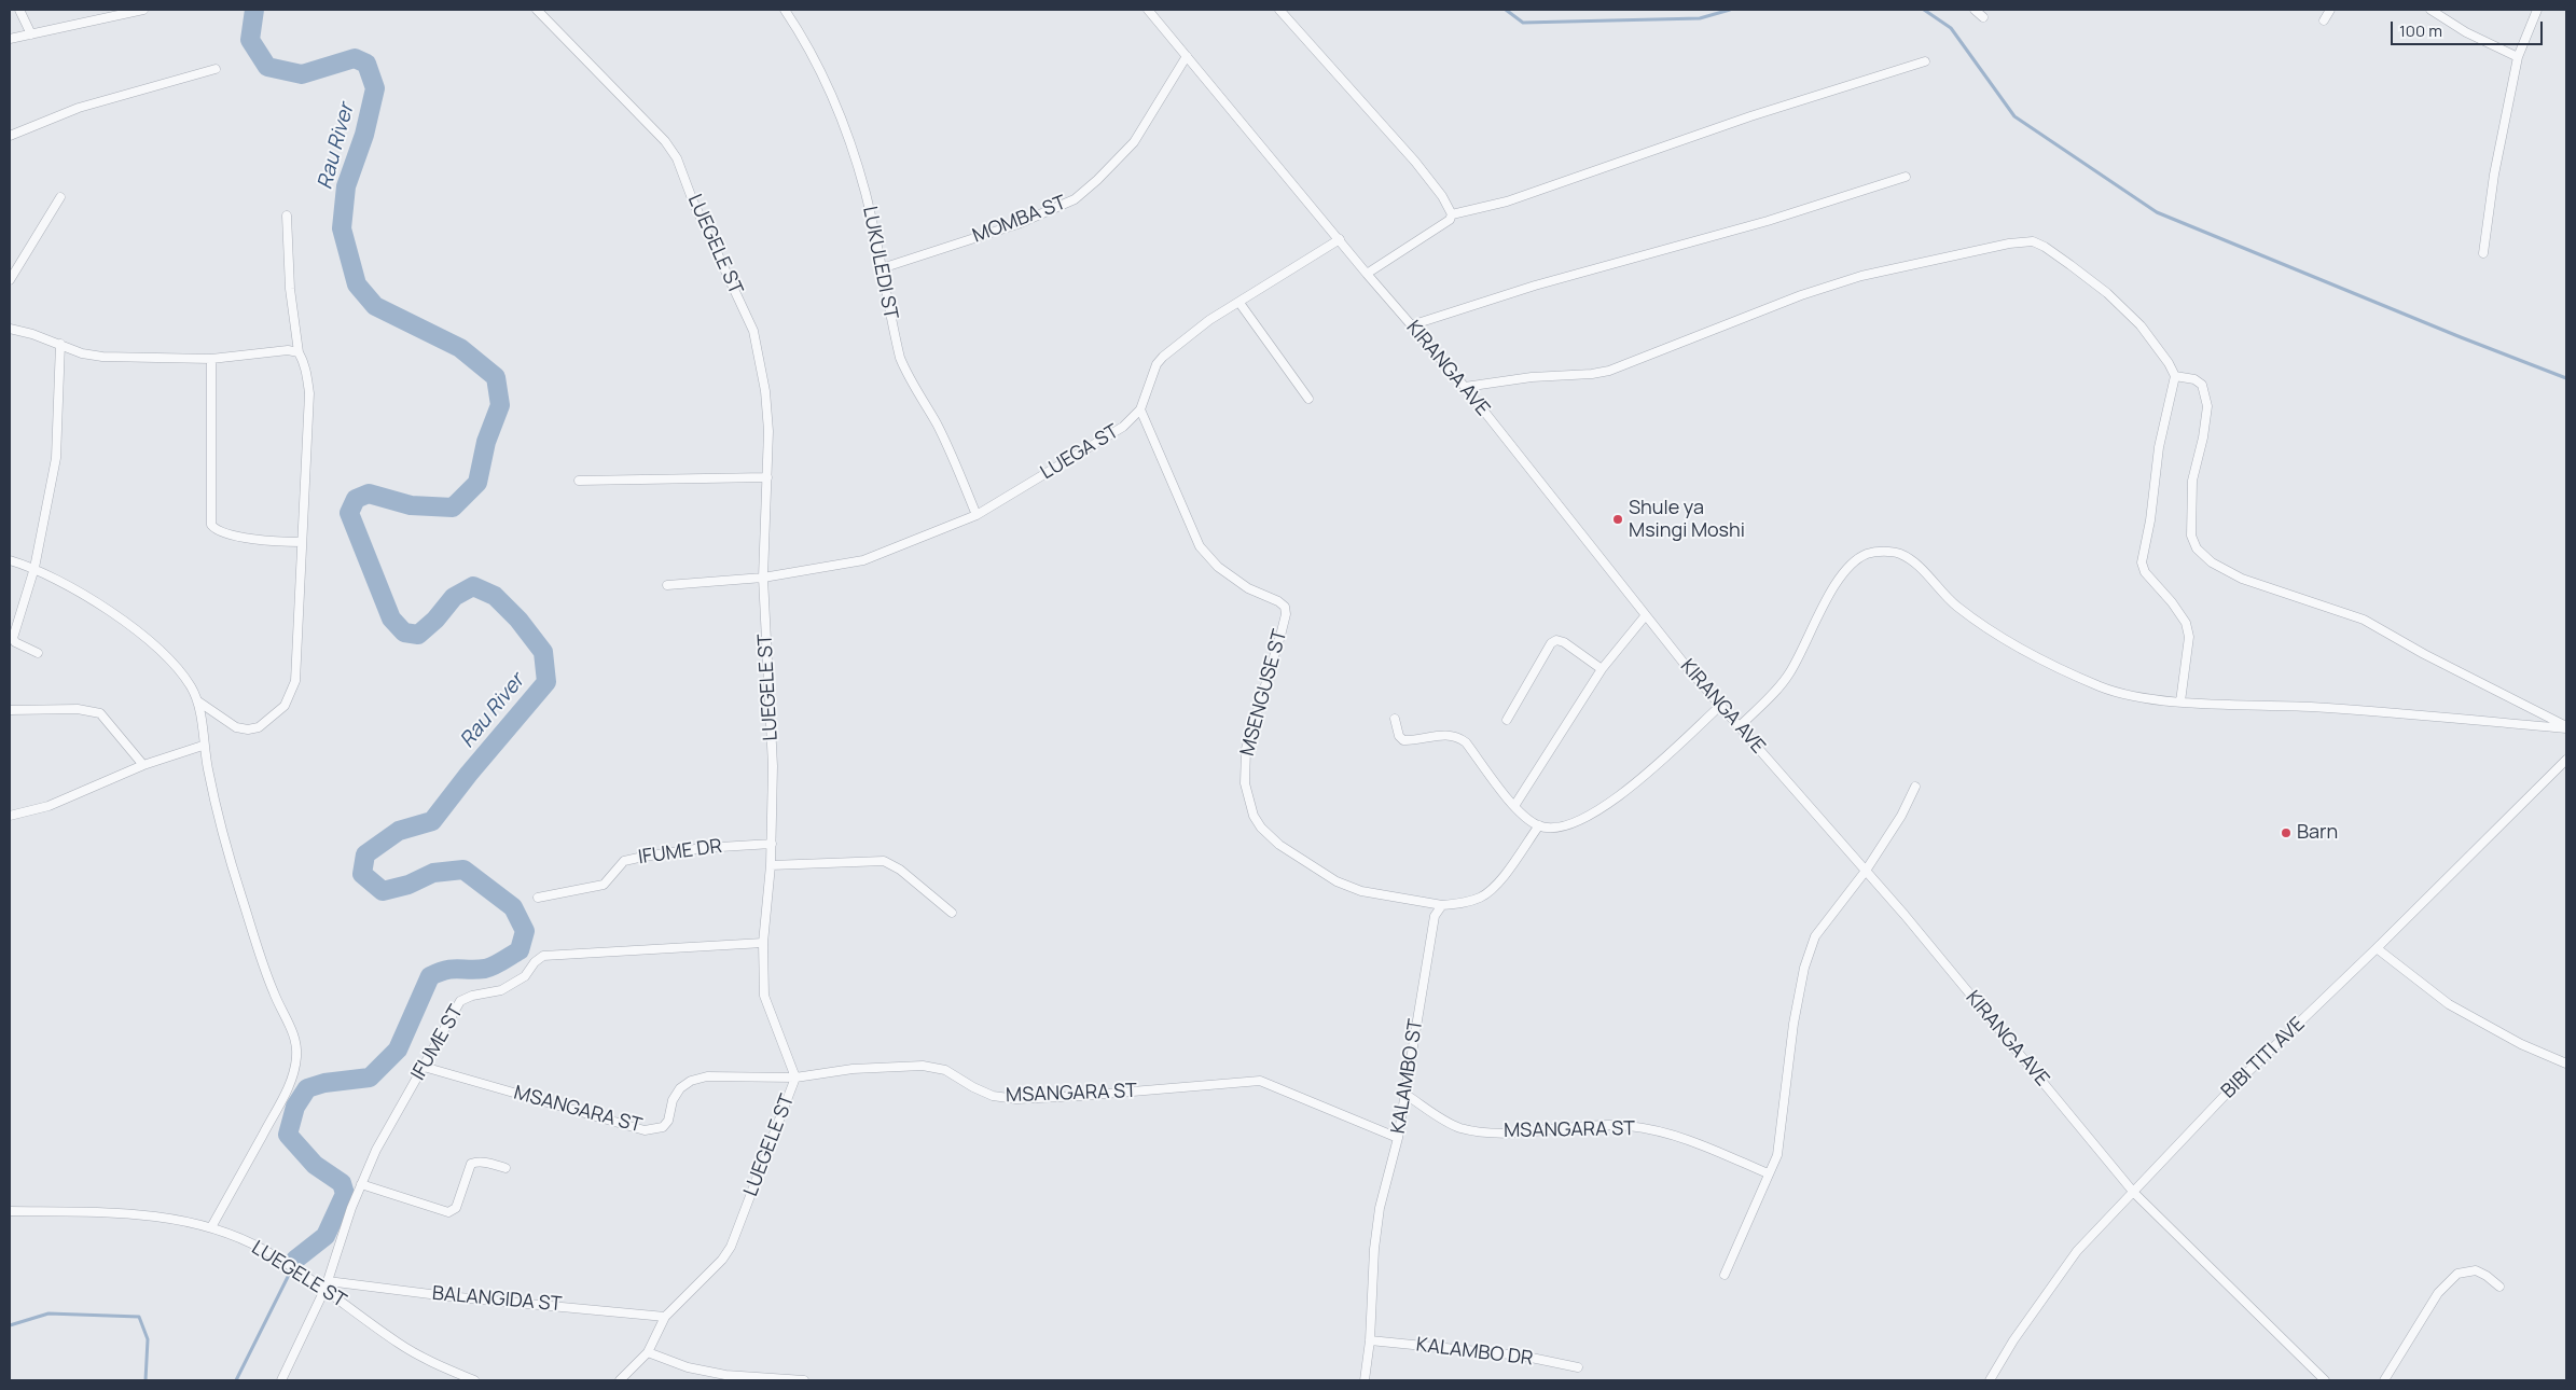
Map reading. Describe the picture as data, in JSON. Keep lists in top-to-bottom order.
{
  "streets": {
    "street": [
      "MOMBA ST",
      "LUEGELE ST",
      "LUKULEDI ST",
      "KIRANGA AVE",
      "LUEGA ST",
      "MSENGUSE ST",
      "IFUME DR",
      "IFUME ST",
      "BIBI TITI AVE",
      "KALAMBO ST",
      "MSANGARA ST",
      "BALANGIDA ST",
      "KALAMBO DR"
    ]
  },
  "crossings": [
    ["MOMBA ST", "LUKULEDI ST"],
    ["MOMBA ST", "KIRANGA AVE"],
    ["LUEGELE ST", "LUEGA ST"],
    ["LUEGELE ST", "IFUME DR"],
    ["LUEGELE ST", "IFUME ST"],
    ["LUEGELE ST", "MSANGARA ST"],
    ["LUEGELE ST", "BALANGIDA ST"],
    ["LUKULEDI ST", "LUEGA ST"],
    ["KIRANGA AVE", "LUEGA ST"],
    ["KIRANGA AVE", "BIBI TITI AVE"],
    ["LUEGA ST", "MSENGUSE ST"],
    ["MSENGUSE ST", "KALAMBO ST"],
    ["IFUME ST", "MSANGARA ST"],
    ["IFUME ST", "BALANGIDA ST"],
    ["KALAMBO ST", "MSANGARA ST"],
    ["KALAMBO ST", "KALAMBO DR"]
  ],
  "water": ["Rau River"],
  "places": ["Shule ya Msingi Moshi", "Barn"],
  "scale_bar": "100 m"
}
